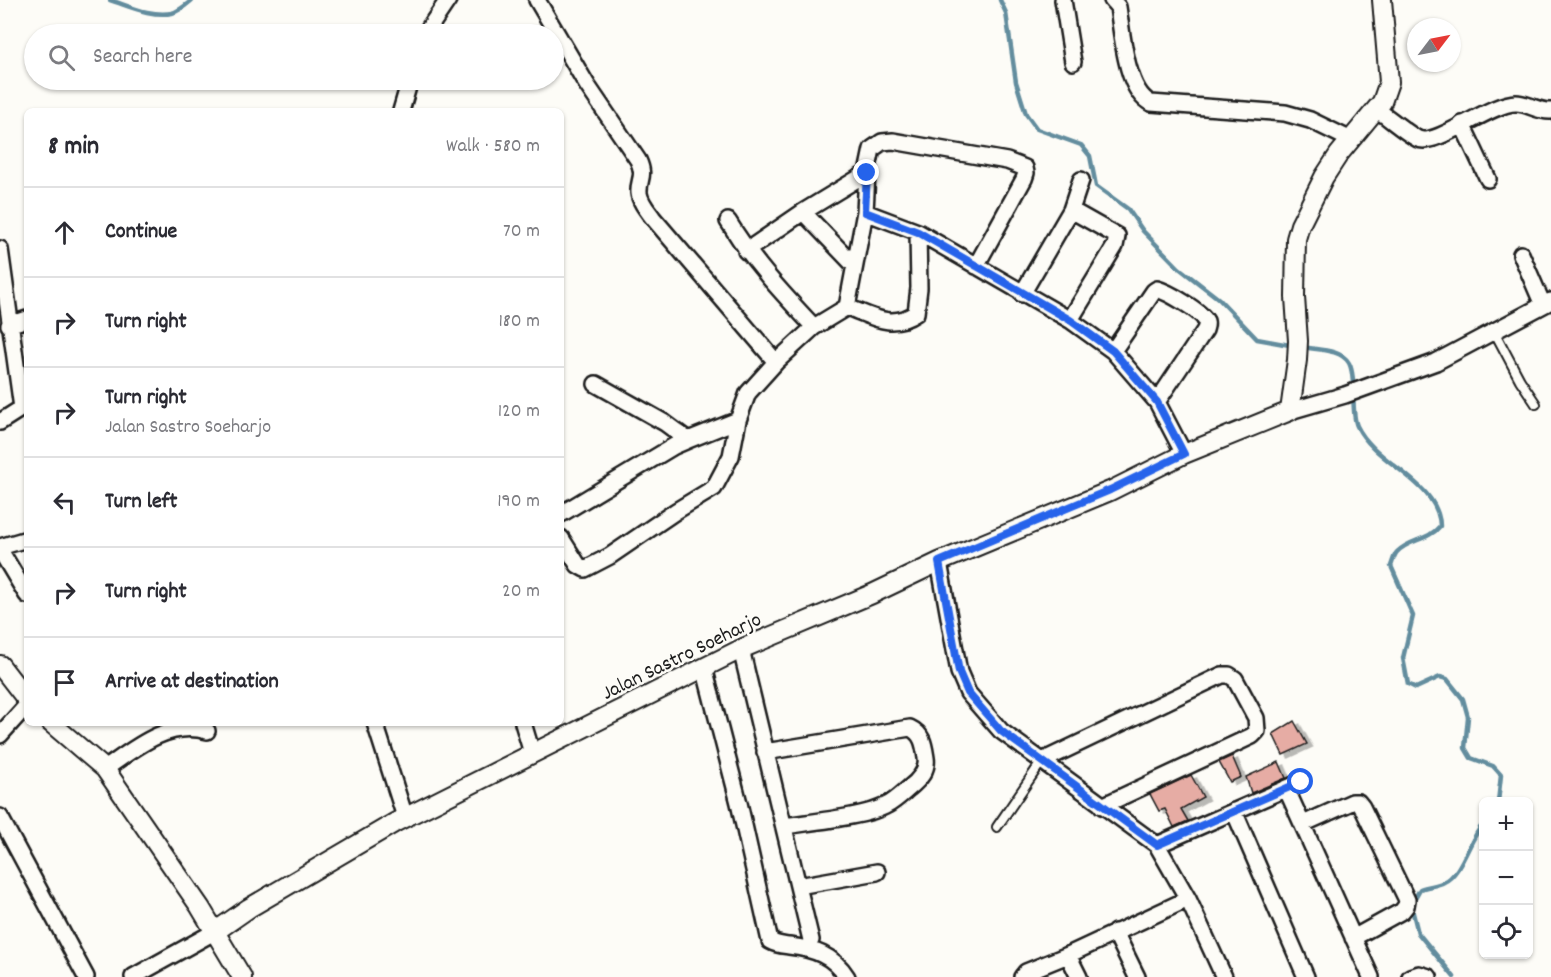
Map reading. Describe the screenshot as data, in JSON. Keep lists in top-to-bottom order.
{
  "streets": {
    "street": ["Jalan Sastro Soeharjo"]
  },
  "north": "top right",
  "page": {
    "search": "Search here",
    "heading": ["8 min", "Walk · 580 m"],
    "list": [
      ["Continue", "70 m"],
      ["Turn right", "180 m"],
      ["Turn right", "Jalan Sastro Soeharjo", "120 m"],
      ["Turn left", "190 m"],
      ["Turn right", "20 m"],
      "Arrive at destination"
    ],
    "map_buttons": ["+", "−"]
  }
}
